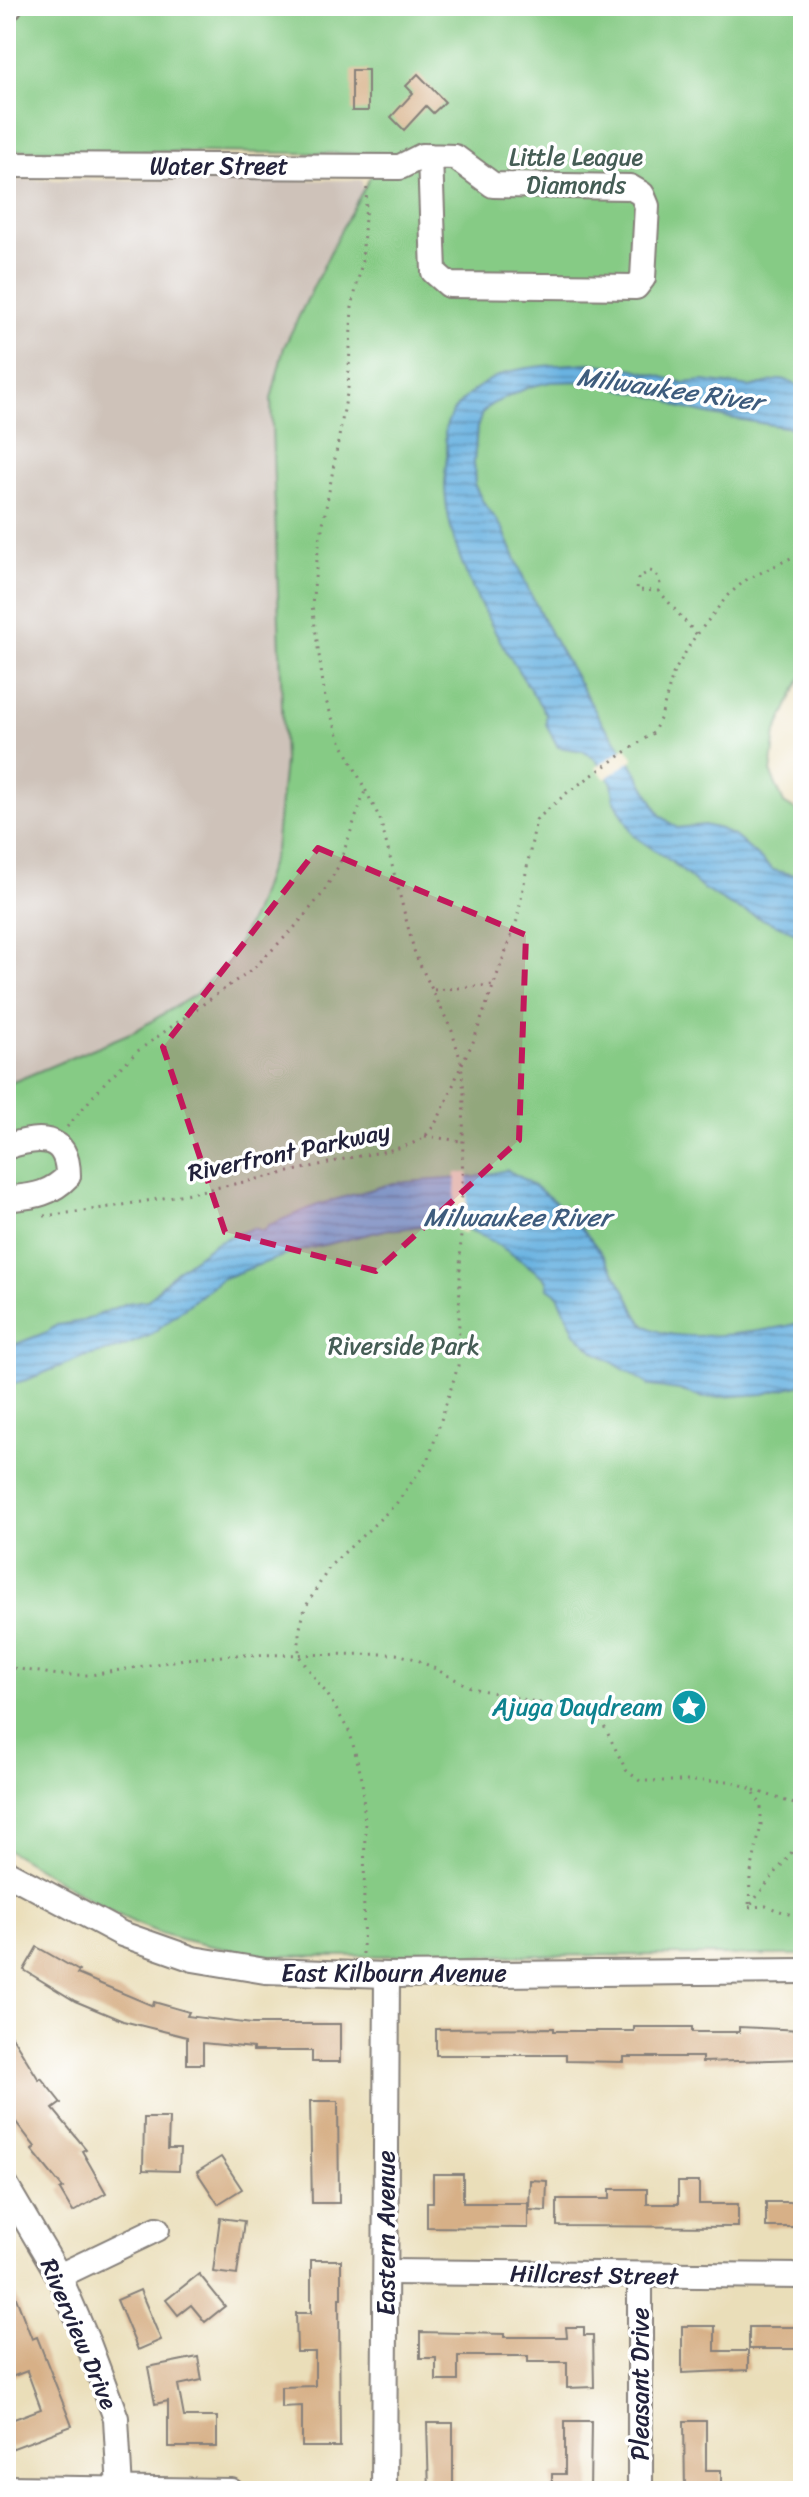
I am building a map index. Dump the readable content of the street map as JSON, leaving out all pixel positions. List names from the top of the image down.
{
  "streets": {
    "street": [
      "Water Street",
      "East Kilbourn Avenue",
      "Eastern Avenue",
      "Hillcrest Street",
      "Riverview Drive",
      "Pleasant Drive"
    ],
    "path": ["Riverfront Parkway"]
  },
  "crossings": [
    ["East Kilbourn Avenue", "Eastern Avenue"],
    ["Eastern Avenue", "Hillcrest Street"],
    ["Hillcrest Street", "Pleasant Drive"]
  ],
  "water": ["Milwaukee River"],
  "parks": ["Little League Diamonds", "Riverside Park"],
  "places": {
    "place": ["Ajuga Daydream"]
  }
}
